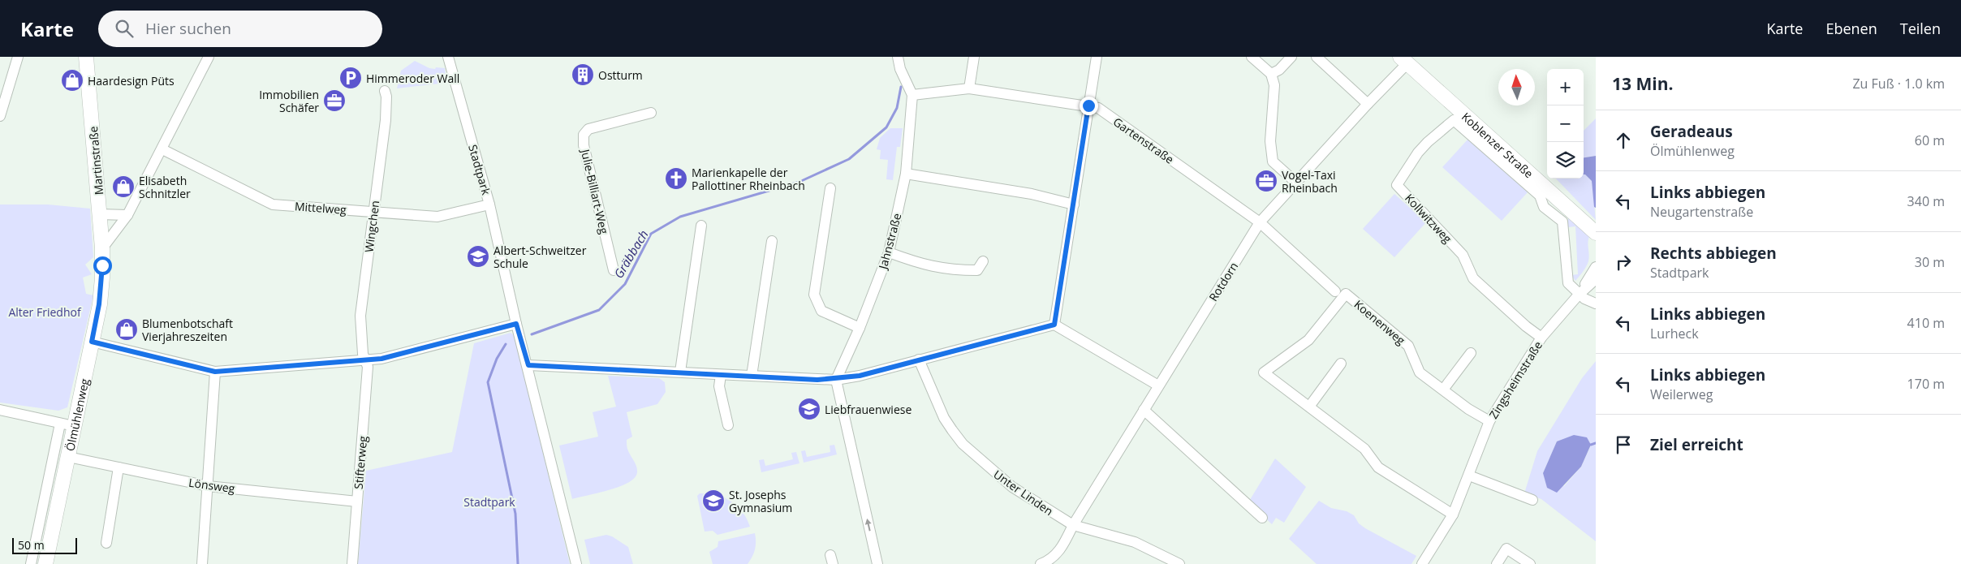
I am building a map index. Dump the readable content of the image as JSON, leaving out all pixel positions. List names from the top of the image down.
{
  "streets": {
    "main road": ["Koblenzer Straße", "Martinstraße", "Ölmühlenweg"],
    "street": [
      "Gartenstraße",
      "Stadtpark",
      "Julie-Billiart-Weg",
      "Mittelweg",
      "Kollwitzweg",
      "Wingchen",
      "Jahnstraße",
      "Rotdorn",
      "Koenenweg",
      "Zingsheimstraße",
      "Stifterweg",
      "Lönsweg",
      "Unter Linden"
    ]
  },
  "crossings": [
    ["Gartenstraße", "Jahnstraße"],
    ["Gartenstraße", "Rotdorn"],
    ["Koblenzer Straße", "Rotdorn"],
    ["Martinstraße", "Ölmühlenweg"],
    ["Stadtpark", "Mittelweg"],
    ["Mittelweg", "Wingchen"],
    ["Kollwitzweg", "Zingsheimstraße"],
    ["Wingchen", "Stifterweg"],
    ["Rotdorn", "Unter Linden"],
    ["Koenenweg", "Zingsheimstraße"],
    ["Ölmühlenweg", "Lönsweg"],
    ["Stifterweg", "Lönsweg"]
  ],
  "water": ["Gräbbach"],
  "parks": ["Alter Friedhof", "Stadtpark"],
  "places": {
    "building": ["Ostturm"],
    "parking": ["Himmeroder Wall"],
    "shop": ["Haardesign Püts", "Elisabeth Schnitzler", "Blumenbotschaft Vierjahreszeiten"],
    "office": ["Immobilien Schäfer", "Vogel-Taxi Rheinbach"],
    "church": ["Marienkapelle der Pallottiner Rheinbach"],
    "school or university": ["Albert-Schweitzer Schule", "Liebfrauenwiese", "St. Josephs Gymnasium"]
  },
  "scale_bar": "50 m",
  "north": "top",
  "page": {
    "header": "Karte",
    "search": "Hier suchen",
    "nav": ["Karte", "Ebenen", "Teilen"],
    "heading": ["13 Min.", "Zu Fuß · 1.0 km"],
    "map_buttons": ["+", "−"],
    "list": [
      ["Geradeaus", "Ölmühlenweg", "60 m"],
      ["Links abbiegen", "Neugartenstraße", "340 m"],
      ["Rechts abbiegen", "Stadtpark", "30 m"],
      ["Links abbiegen", "Lurheck", "410 m"],
      ["Links abbiegen", "Weilerweg", "170 m"],
      "Ziel erreicht"
    ],
    "scale": "50 m"
  }
}
